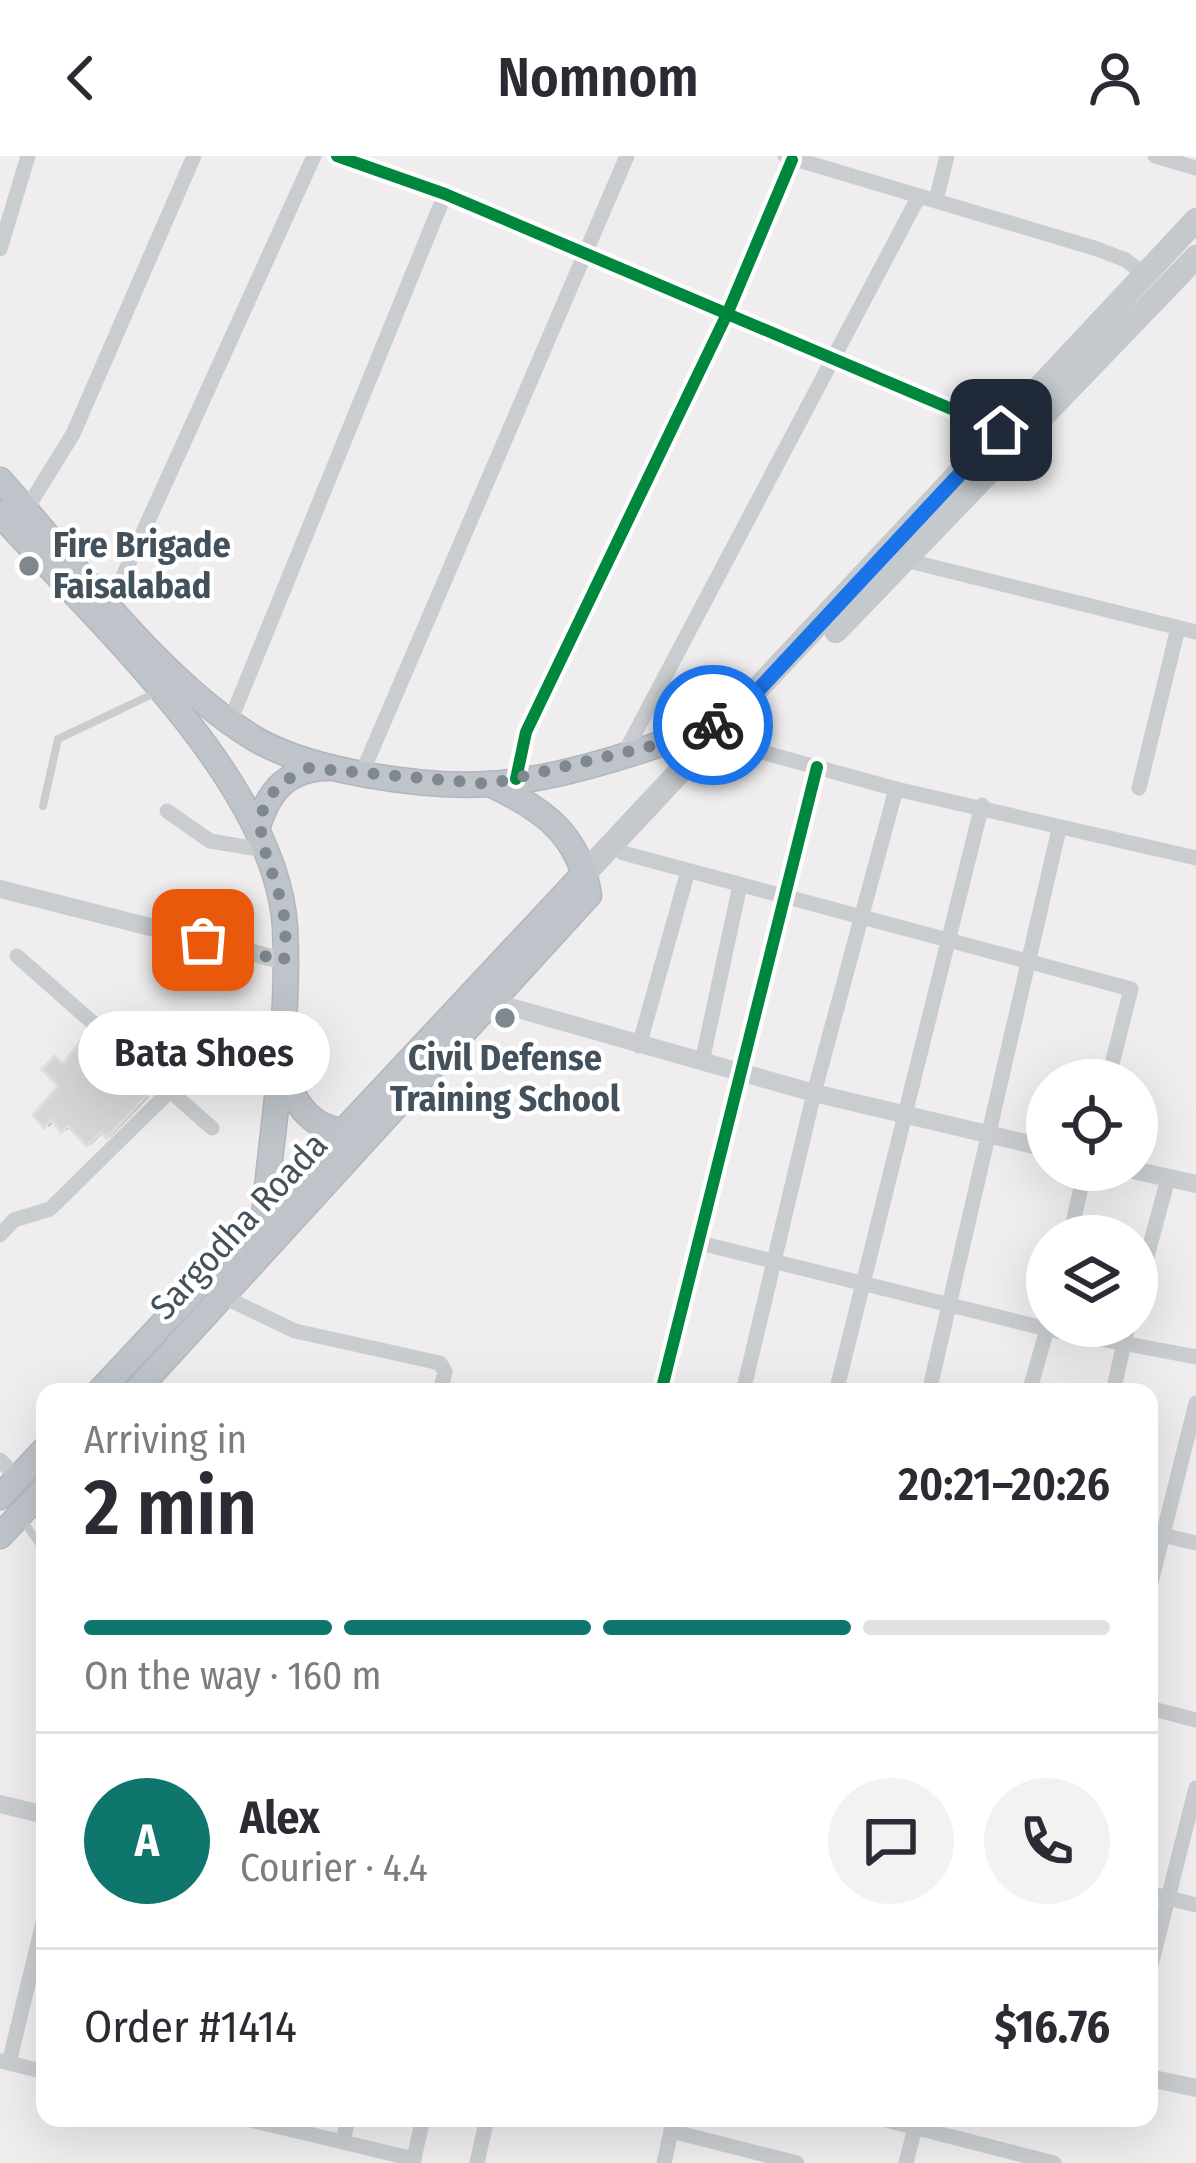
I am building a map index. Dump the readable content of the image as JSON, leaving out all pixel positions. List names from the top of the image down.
{
  "streets": {
    "highway": ["Sargodha Roada"]
  },
  "places": ["Fire Brigade Faisalabad", "Bata Shoes", "Civil Defense Training School"],
  "page": {
    "header": "Nomnom",
    "bubble": "Bata Shoes",
    "heading": ["2 min", "Arriving in", "20:21–20:26"],
    "panel": [
      "Alex",
      "Courier · 4.4",
      "Order #1414",
      "$16.76"
    ],
    "bar": "On the way · 160 m",
    "round": "A"
  }
}
